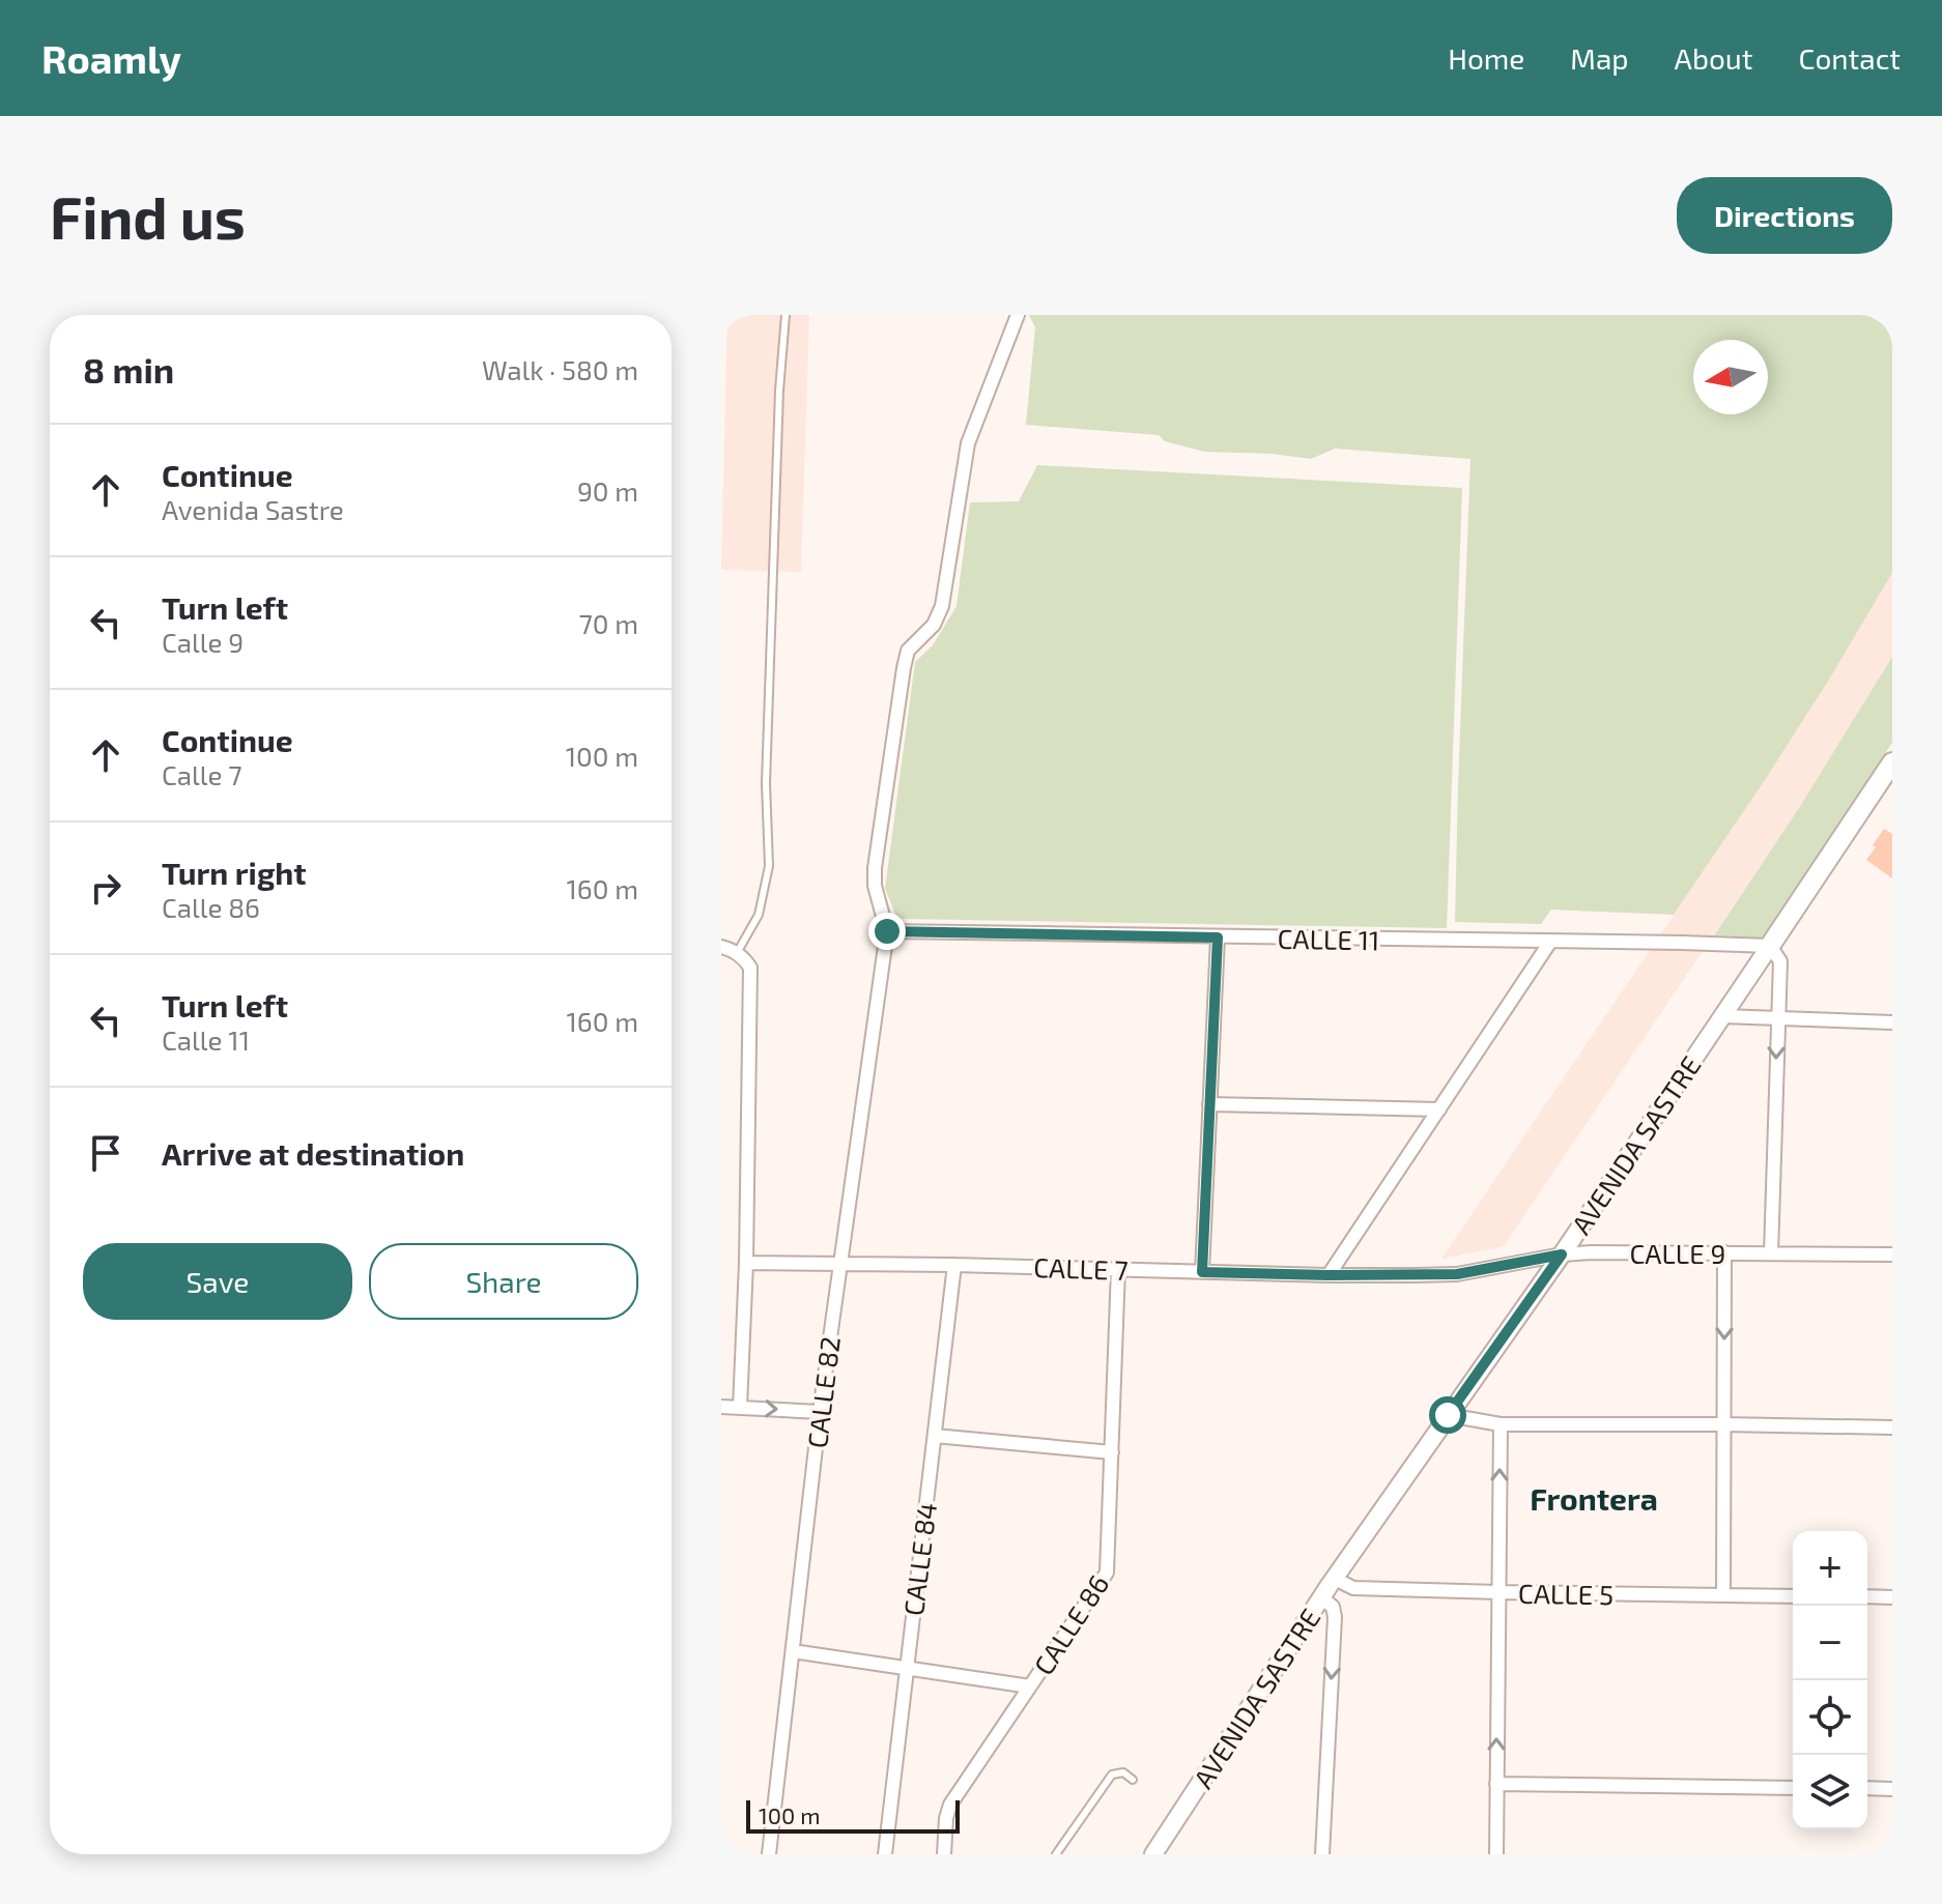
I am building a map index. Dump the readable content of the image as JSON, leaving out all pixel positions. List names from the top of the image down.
{
  "streets": {
    "main road": ["AVENIDA SASTRE"],
    "street": [
      "CALLE 11",
      "CALLE 9",
      "CALLE 7",
      "CALLE 82",
      "CALLE 84",
      "CALLE 5",
      "CALLE 86"
    ]
  },
  "crossings": [
    ["CALLE 11", "AVENIDA SASTRE"],
    ["CALLE 11", "CALLE 82"],
    ["AVENIDA SASTRE", "CALLE 9"],
    ["AVENIDA SASTRE", "CALLE 5"],
    ["CALLE 9", "CALLE 7"],
    ["CALLE 7", "CALLE 82"],
    ["CALLE 7", "CALLE 84"],
    ["CALLE 7", "CALLE 86"]
  ],
  "districts": ["Frontera"],
  "scale_bar": "100 m",
  "north": "left",
  "page": {
    "header": "Roamly",
    "nav": [
      "Home",
      "Map",
      "About",
      "Contact"
    ],
    "buttons": [
      "Directions",
      ["Save", "Share"]
    ],
    "title": "Find us",
    "heading": ["8 min", "Walk · 580 m"],
    "list": [
      ["Continue", "Avenida Sastre", "90 m"],
      ["Turn left", "Calle 9", "70 m"],
      ["Continue", "Calle 7", "100 m"],
      ["Turn right", "Calle 86", "160 m"],
      ["Turn left", "Calle 11", "160 m"],
      "Arrive at destination"
    ],
    "map_buttons": ["+", "−"],
    "scale": "100 m"
  }
}
